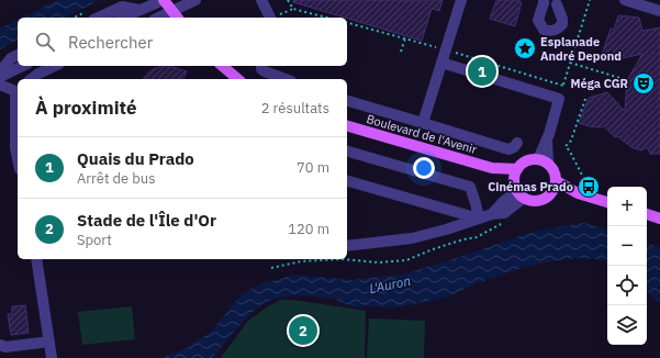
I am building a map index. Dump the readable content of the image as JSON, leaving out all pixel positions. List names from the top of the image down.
{
  "streets": {
    "main road": ["Boulevard de l'Avenir"]
  },
  "water": ["L'Auron"],
  "places": {
    "place": ["Esplanade André Depond"],
    "theatre": ["Méga CGR"],
    "bus stop": ["Cinémas Prado"]
  },
  "page": {
    "search": "Rechercher",
    "pins": ["1", "2"],
    "heading": ["À proximité", "2 résultats"],
    "list": [
      {
        "mark": "1",
        "name": "Quais du Prado",
        "note": "Arrêt de bus",
        "value": "70 m"
      },
      {
        "mark": "2",
        "name": "Stade de l'Île d'Or",
        "note": "Sport",
        "value": "120 m"
      }
    ],
    "map_buttons": ["+", "−"]
  }
}
